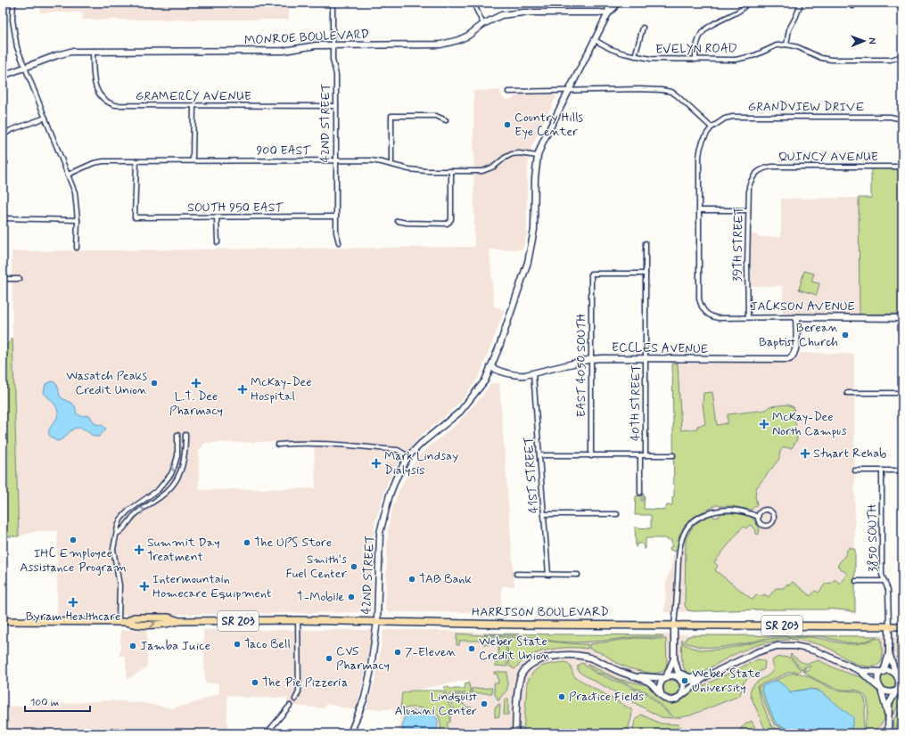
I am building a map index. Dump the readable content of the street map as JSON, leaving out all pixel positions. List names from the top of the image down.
{
  "streets": {
    "main road": ["HARRISON BOULEVARD", "SR 203"],
    "street": [
      "MONROE BOULEVARD",
      "EVELYN ROAD",
      "GRAMERCY AVENUE",
      "GRANDVIEW DRIVE",
      "42ND STREET",
      "900 EAST",
      "QUINCY AVENUE",
      "SOUTH 950 EAST",
      "39TH STREET",
      "JACKSON AVENUE",
      "ECCLES AVENUE",
      "EAST 4050 SOUTH",
      "40TH STREET",
      "41ST STREET",
      "3850 SOUTH"
    ]
  },
  "crossings": [
    ["MONROE BOULEVARD", "GRAMERCY AVENUE"],
    ["MONROE BOULEVARD", "42ND STREET"],
    ["EVELYN ROAD", "42ND STREET"],
    ["GRAMERCY AVENUE", "42ND STREET"],
    ["GRANDVIEW DRIVE", "JACKSON AVENUE"],
    ["42ND STREET", "900 EAST"],
    ["42ND STREET", "SOUTH 950 EAST"],
    ["42ND STREET", "ECCLES AVENUE"],
    ["42ND STREET", "HARRISON BOULEVARD"],
    ["900 EAST", "SOUTH 950 EAST"],
    ["QUINCY AVENUE", "39TH STREET"],
    ["39TH STREET", "JACKSON AVENUE"],
    ["JACKSON AVENUE", "ECCLES AVENUE"],
    ["ECCLES AVENUE", "EAST 4050 SOUTH"],
    ["ECCLES AVENUE", "40TH STREET"],
    ["ECCLES AVENUE", "41ST STREET"],
    ["EAST 4050 SOUTH", "40TH STREET"],
    ["3850 SOUTH", "HARRISON BOULEVARD"]
  ],
  "places": {
    "other": [
      "Country Hills Eye Center",
      "Berean Baptist Church",
      "Wasatch Peaks Credit Union",
      "IHC Employee Assistance Program",
      "The UPS Store",
      "Smith's Fuel Center",
      "TAB Bank",
      "T-Mobile",
      "Taco Bell",
      "Jamba Juice",
      "Weber State Credit Union",
      "7-Eleven",
      "CVS Pharmacy",
      "Weber State University",
      "The Pie Pizzeria",
      "Practice Fields",
      "Lindquist Alumni Center"
    ],
    "health": [
      "L.T. Dee Pharmacy",
      "McKay-Dee Hospital",
      "McKay-Dee North Campus",
      "Stuart Rehab",
      "Mark Lindsay Dialysis",
      "Summit Day Treatment",
      "Intermountain Homecare Equipment",
      "Byram Healthcare"
    ]
  },
  "scale_bar": "100 m",
  "north": "right"
}
